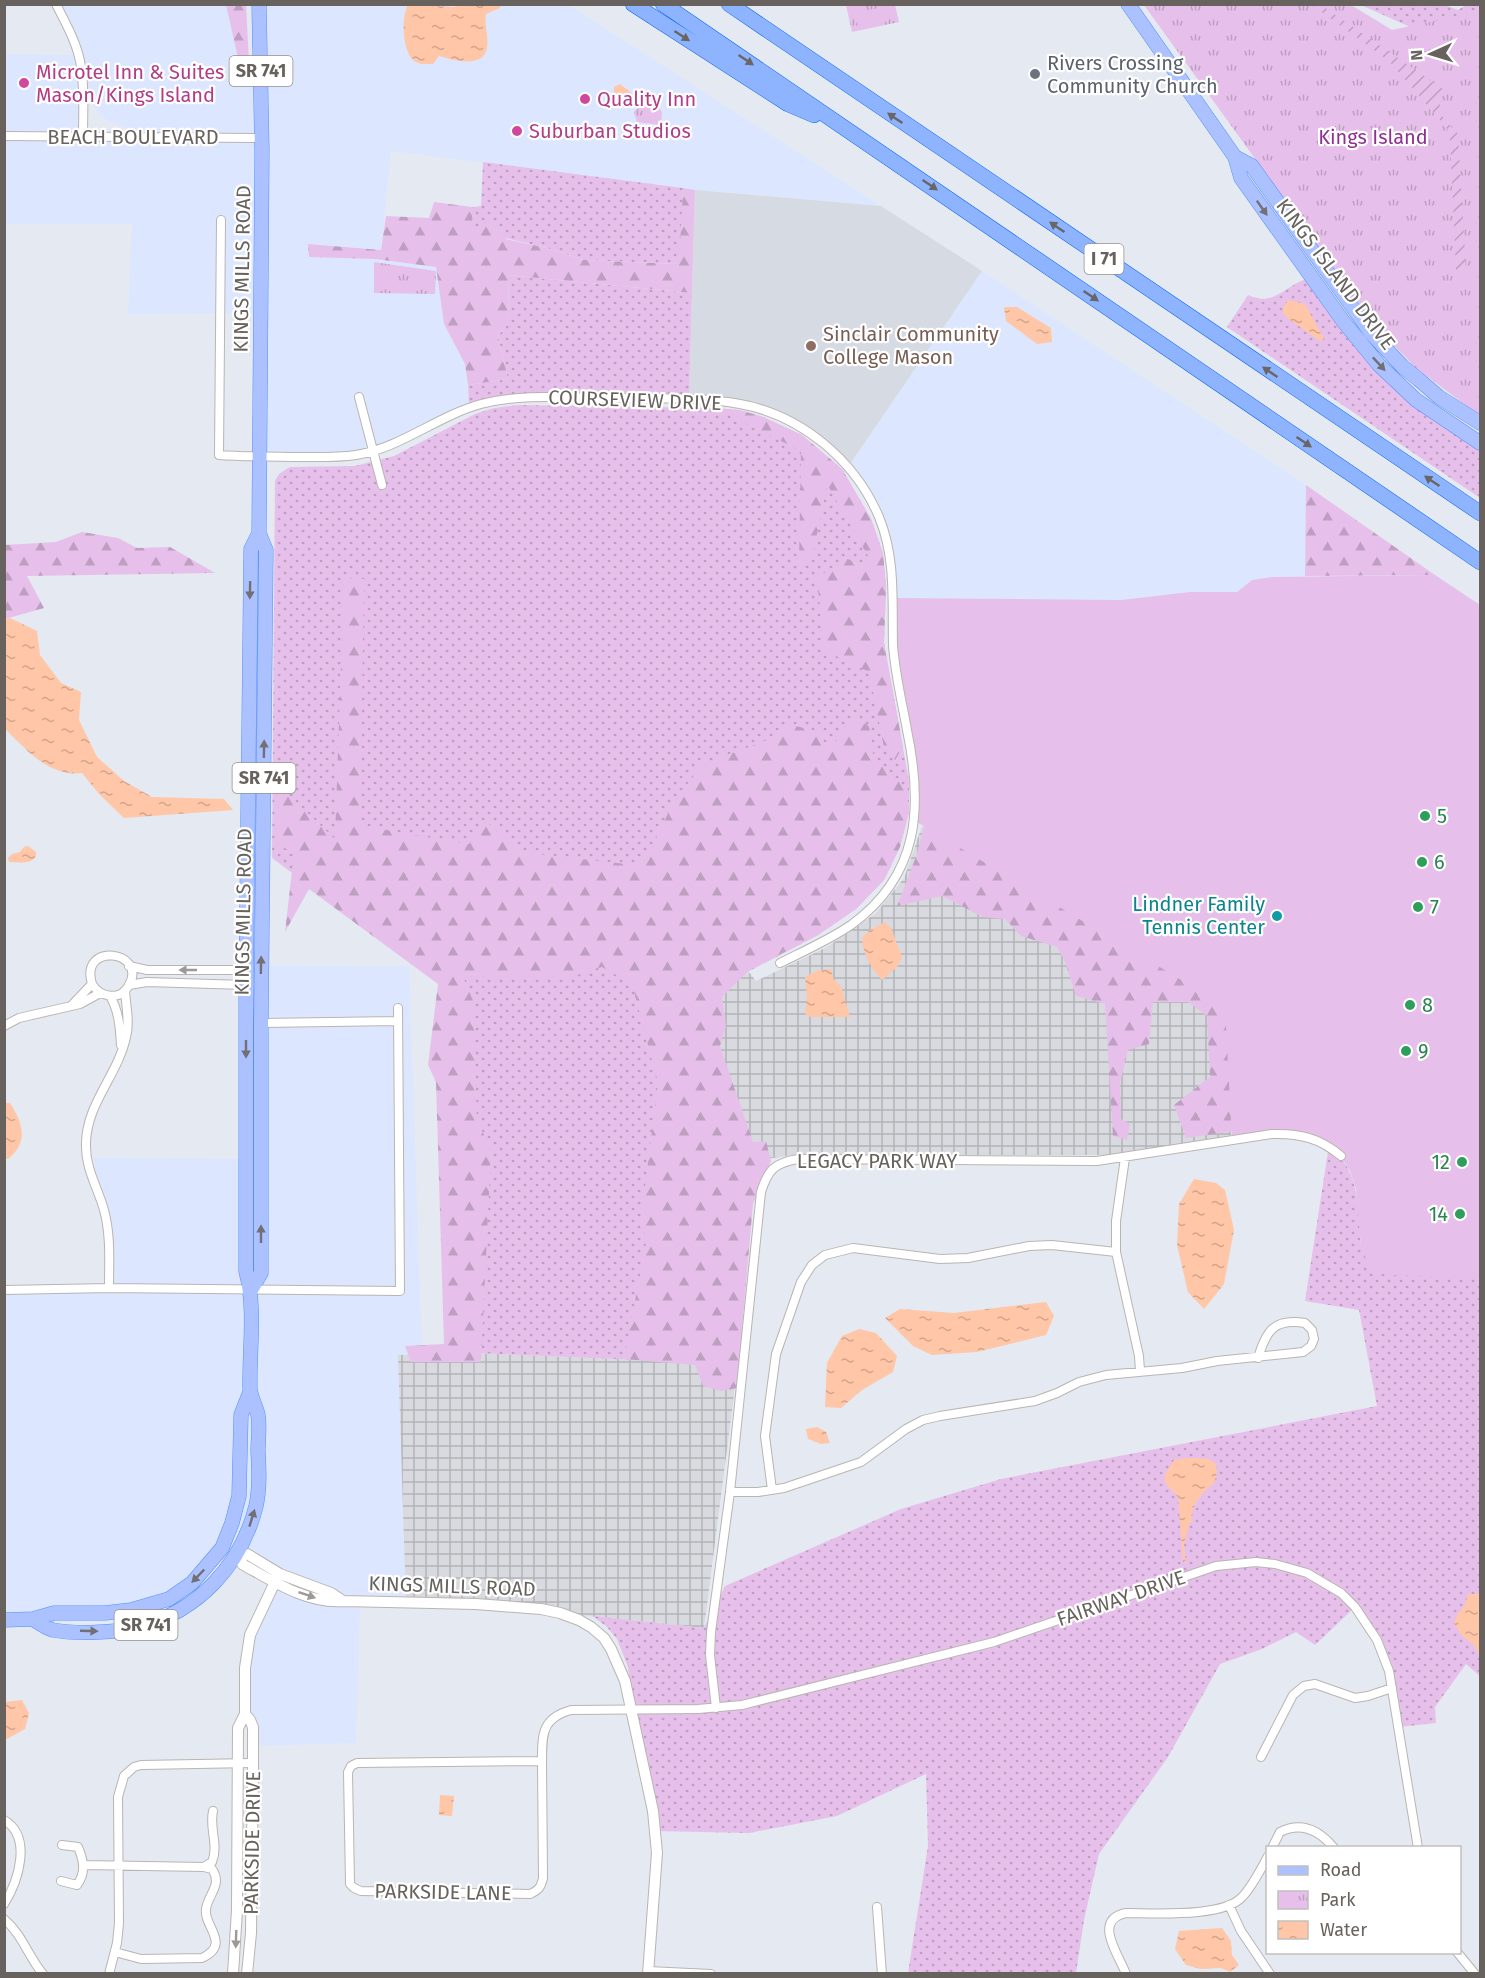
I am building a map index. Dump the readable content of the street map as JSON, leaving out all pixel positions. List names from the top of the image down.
{
  "streets": {
    "highway": ["I 71"],
    "main road": ["SR 741", "KINGS MILLS ROAD", "KINGS ISLAND DRIVE"],
    "street": [
      "BEACH BOULEVARD",
      "COURSEVIEW DRIVE",
      "LEGACY PARK WAY",
      "FAIRWAY DRIVE",
      "PARKSIDE DRIVE",
      "PARKSIDE LANE"
    ]
  },
  "crossings": [
    ["SR 741", "KINGS MILLS ROAD"],
    ["BEACH BOULEVARD", "KINGS MILLS ROAD"],
    ["KINGS MILLS ROAD", "COURSEVIEW DRIVE"],
    ["KINGS MILLS ROAD", "FAIRWAY DRIVE"],
    ["KINGS MILLS ROAD", "PARKSIDE DRIVE"],
    ["KINGS MILLS ROAD", "PARKSIDE LANE"],
    ["LEGACY PARK WAY", "FAIRWAY DRIVE"],
    ["FAIRWAY DRIVE", "PARKSIDE LANE"]
  ],
  "parks": ["Kings Island"],
  "places": [
    "Rivers Crossing Community Church",
    "Microtel Inn & Suites Mason/Kings Island",
    "Quality Inn",
    "Suburban Studios",
    "Sinclair Community College Mason",
    "5",
    "6",
    "7",
    "Lindner Family Tennis Center",
    "8",
    "9",
    "12",
    "14"
  ],
  "legend": ["Road", "Park", "Water"],
  "north": "left"
}
